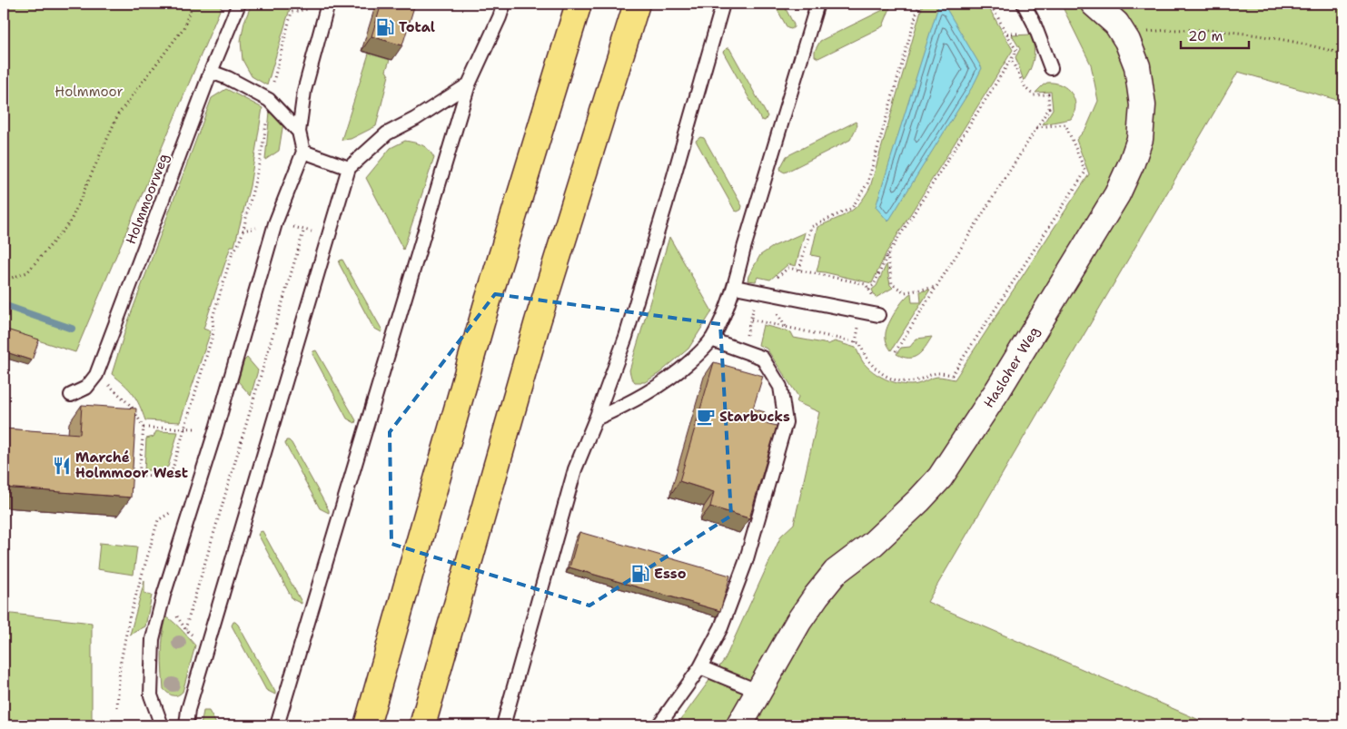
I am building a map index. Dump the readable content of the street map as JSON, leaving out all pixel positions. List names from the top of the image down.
{
  "streets": {
    "street": ["Hasloher Weg"],
    "lane": ["Holmmoorweg"]
  },
  "parks": ["Holmmoor"],
  "places": {
    "fuel station": ["Total", "Esso"],
    "cafe": ["Starbucks"],
    "restaurant": ["Marché Holmmoor West"]
  },
  "scale_bar": "20 m"
}
